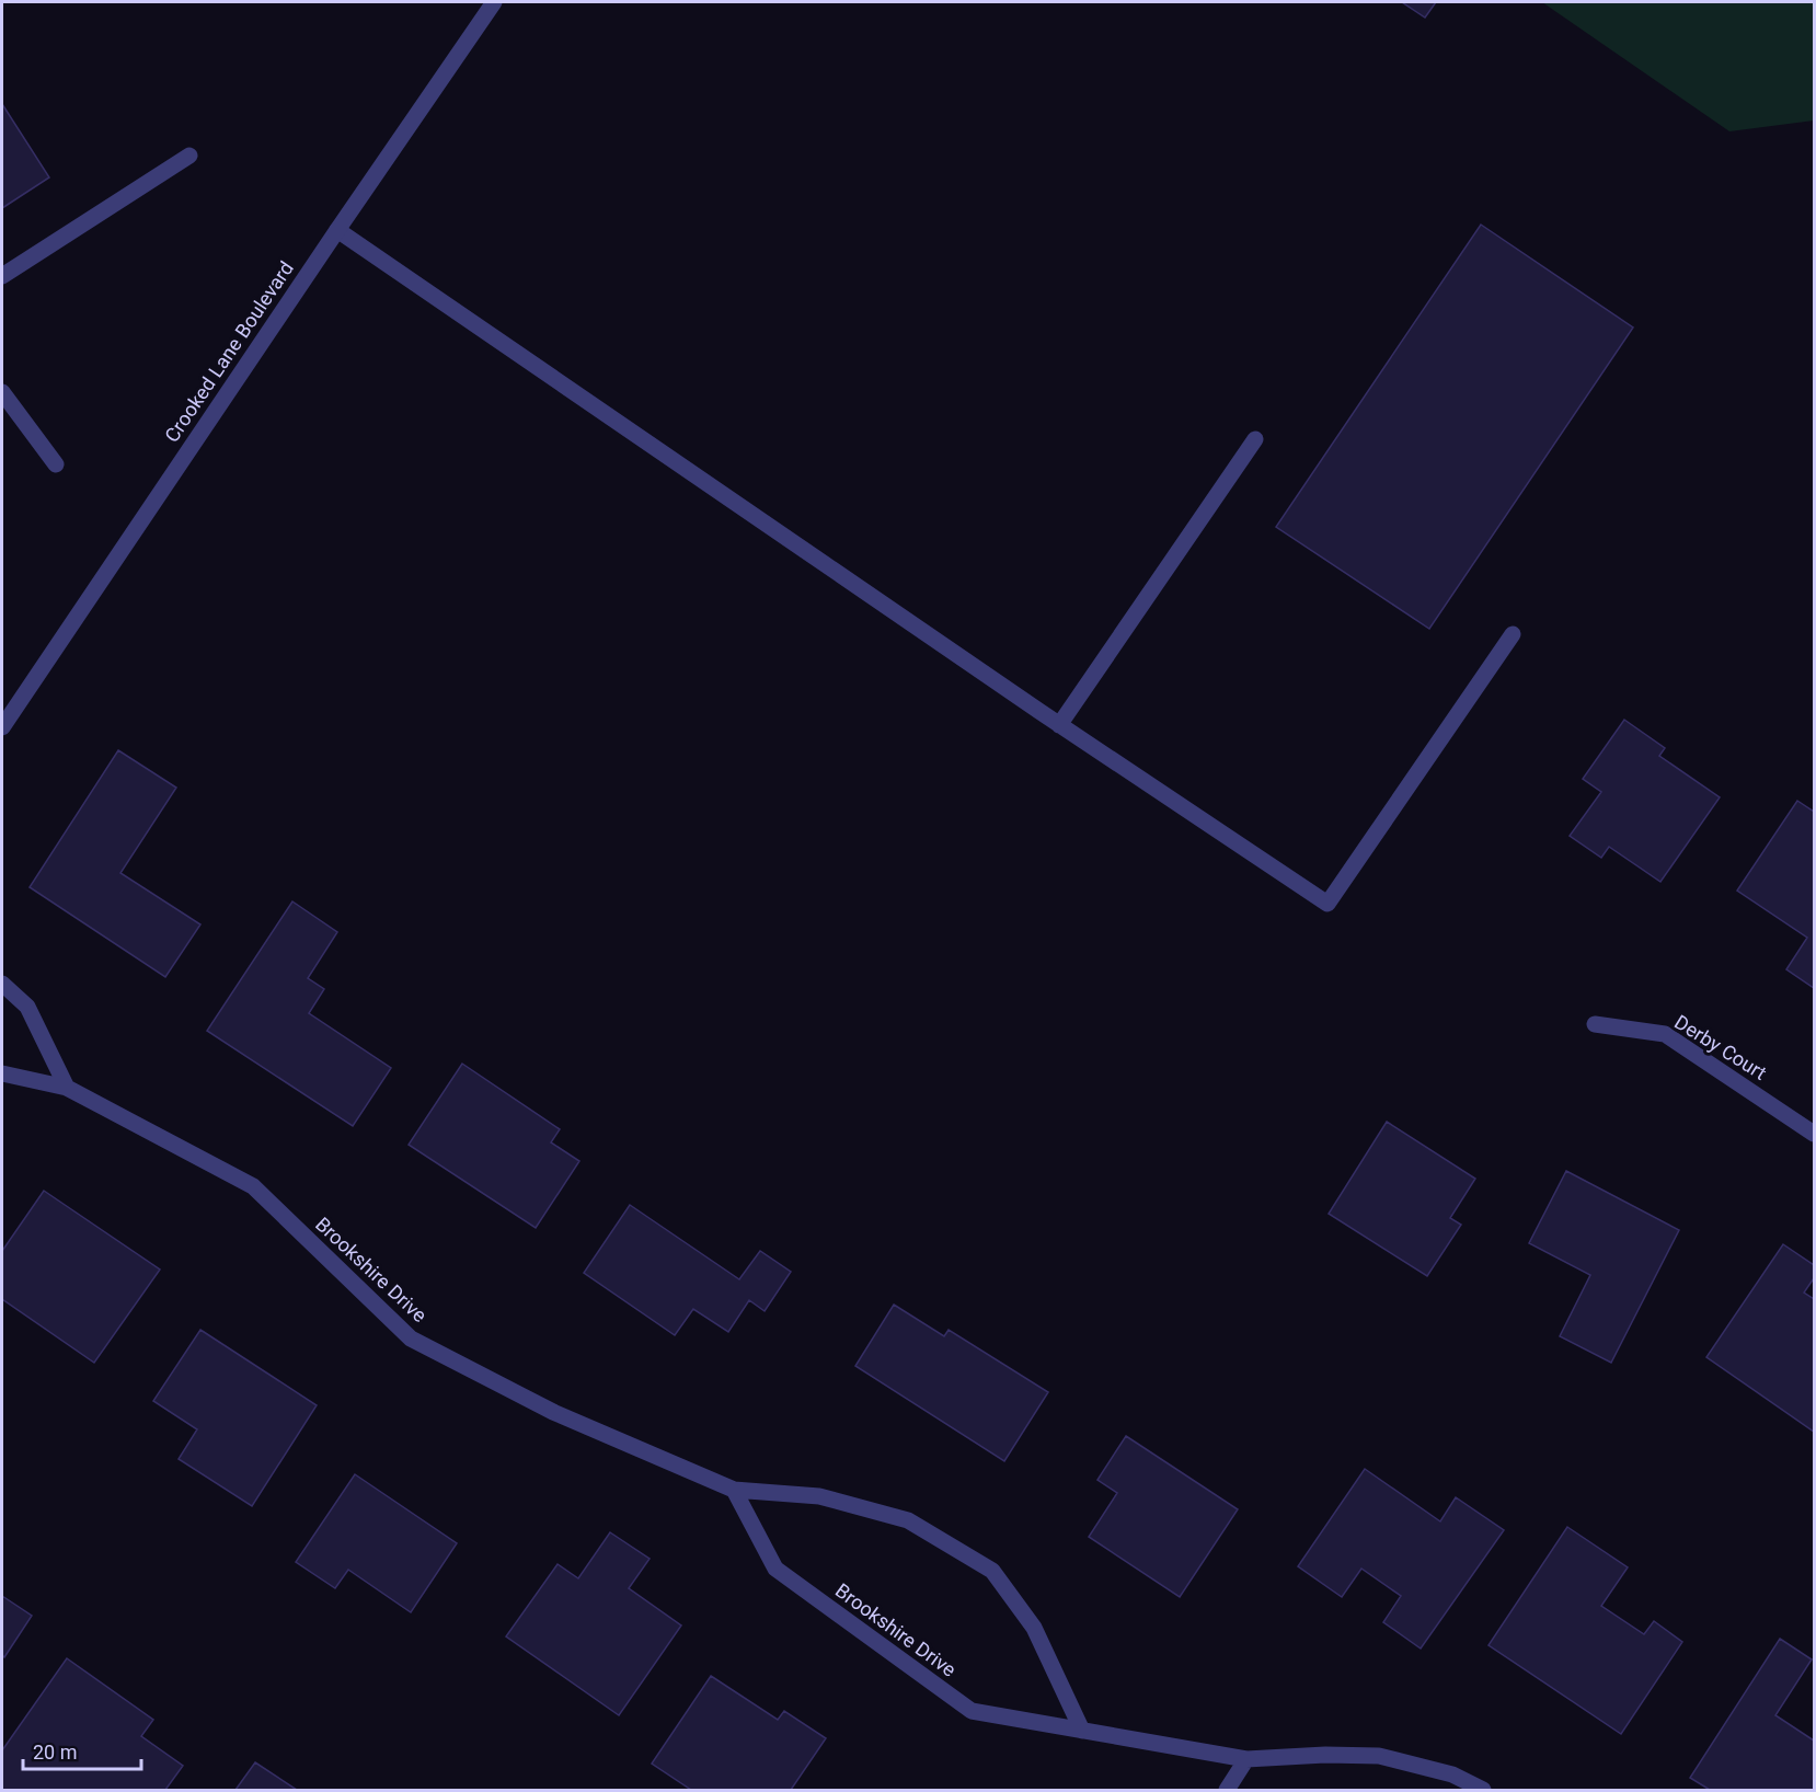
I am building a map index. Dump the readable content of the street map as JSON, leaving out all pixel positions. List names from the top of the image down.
{
  "streets": {
    "street": ["Crooked Lane Boulevard", "Derby Court", "Brookshire Drive"]
  },
  "scale_bar": "20 m"
}
